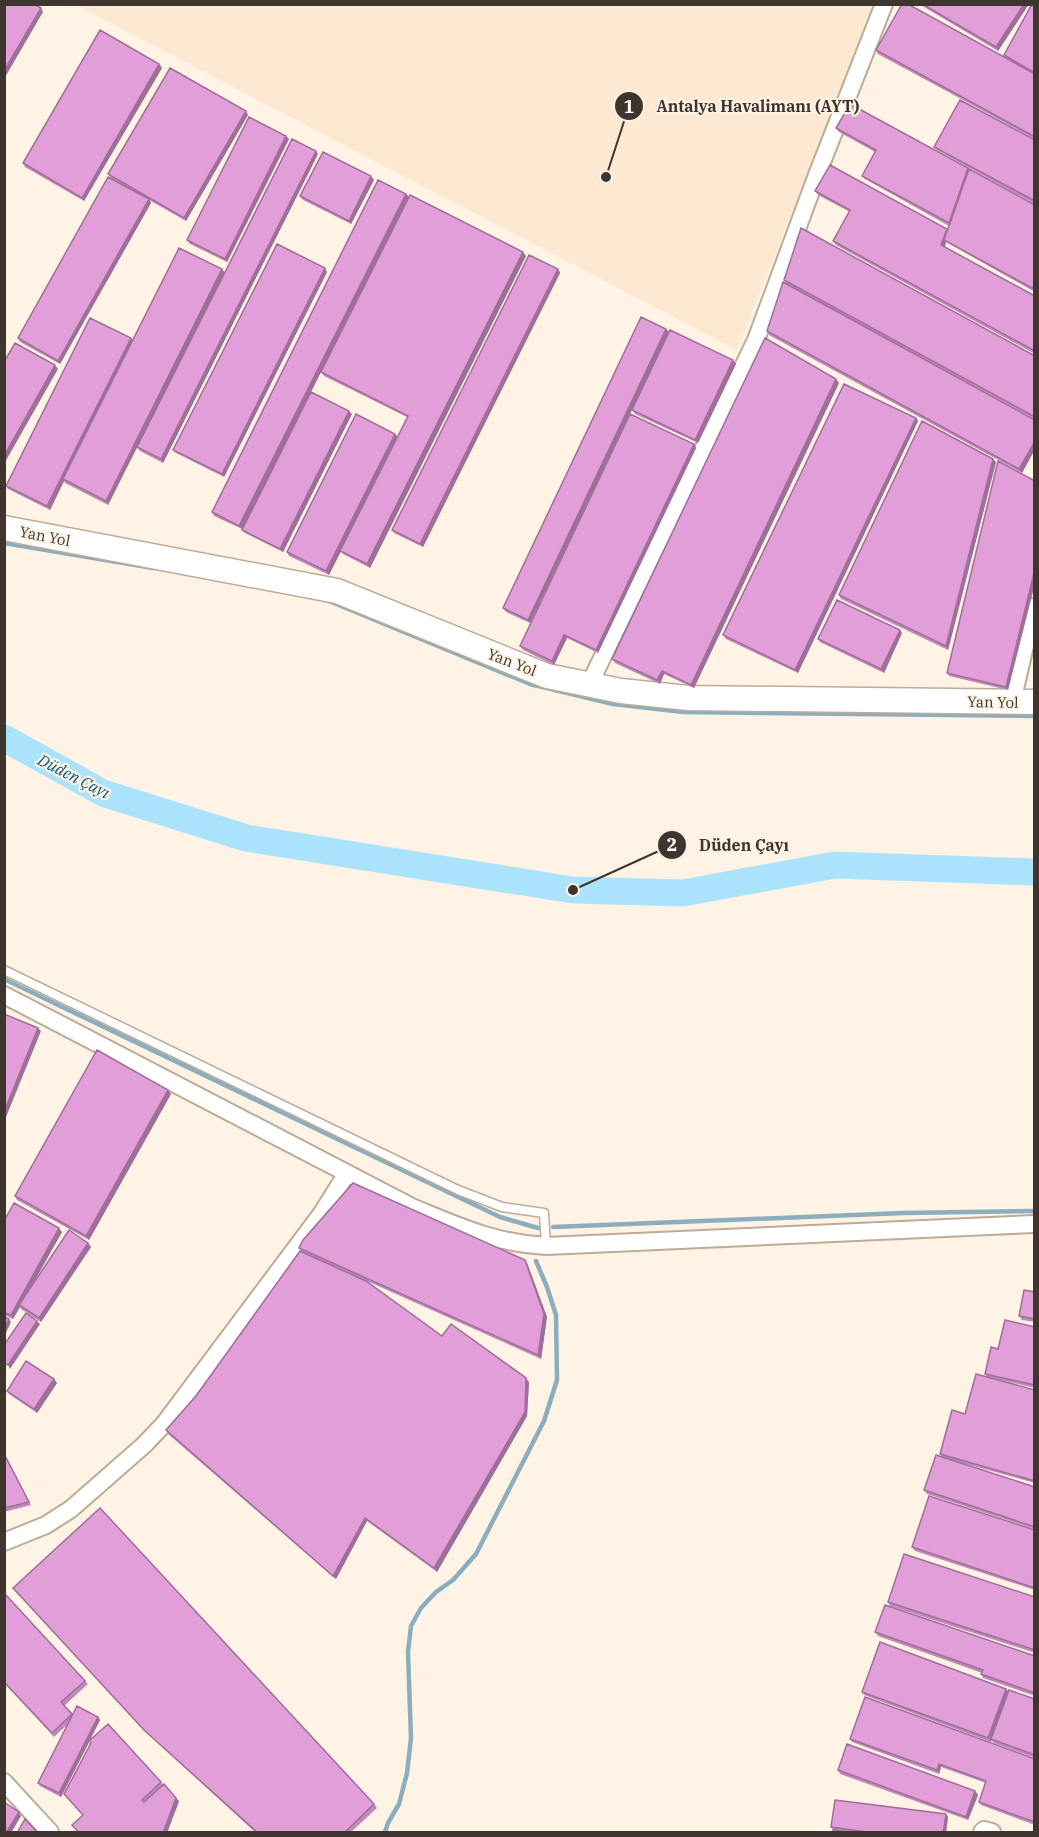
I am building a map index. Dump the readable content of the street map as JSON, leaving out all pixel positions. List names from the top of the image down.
{
  "streets": {
    "street": ["Yan Yol"]
  },
  "water": ["Düden Çayı"],
  "places": ["Antalya Havalimanı (AYT)", "Düden Çayı"]
}
